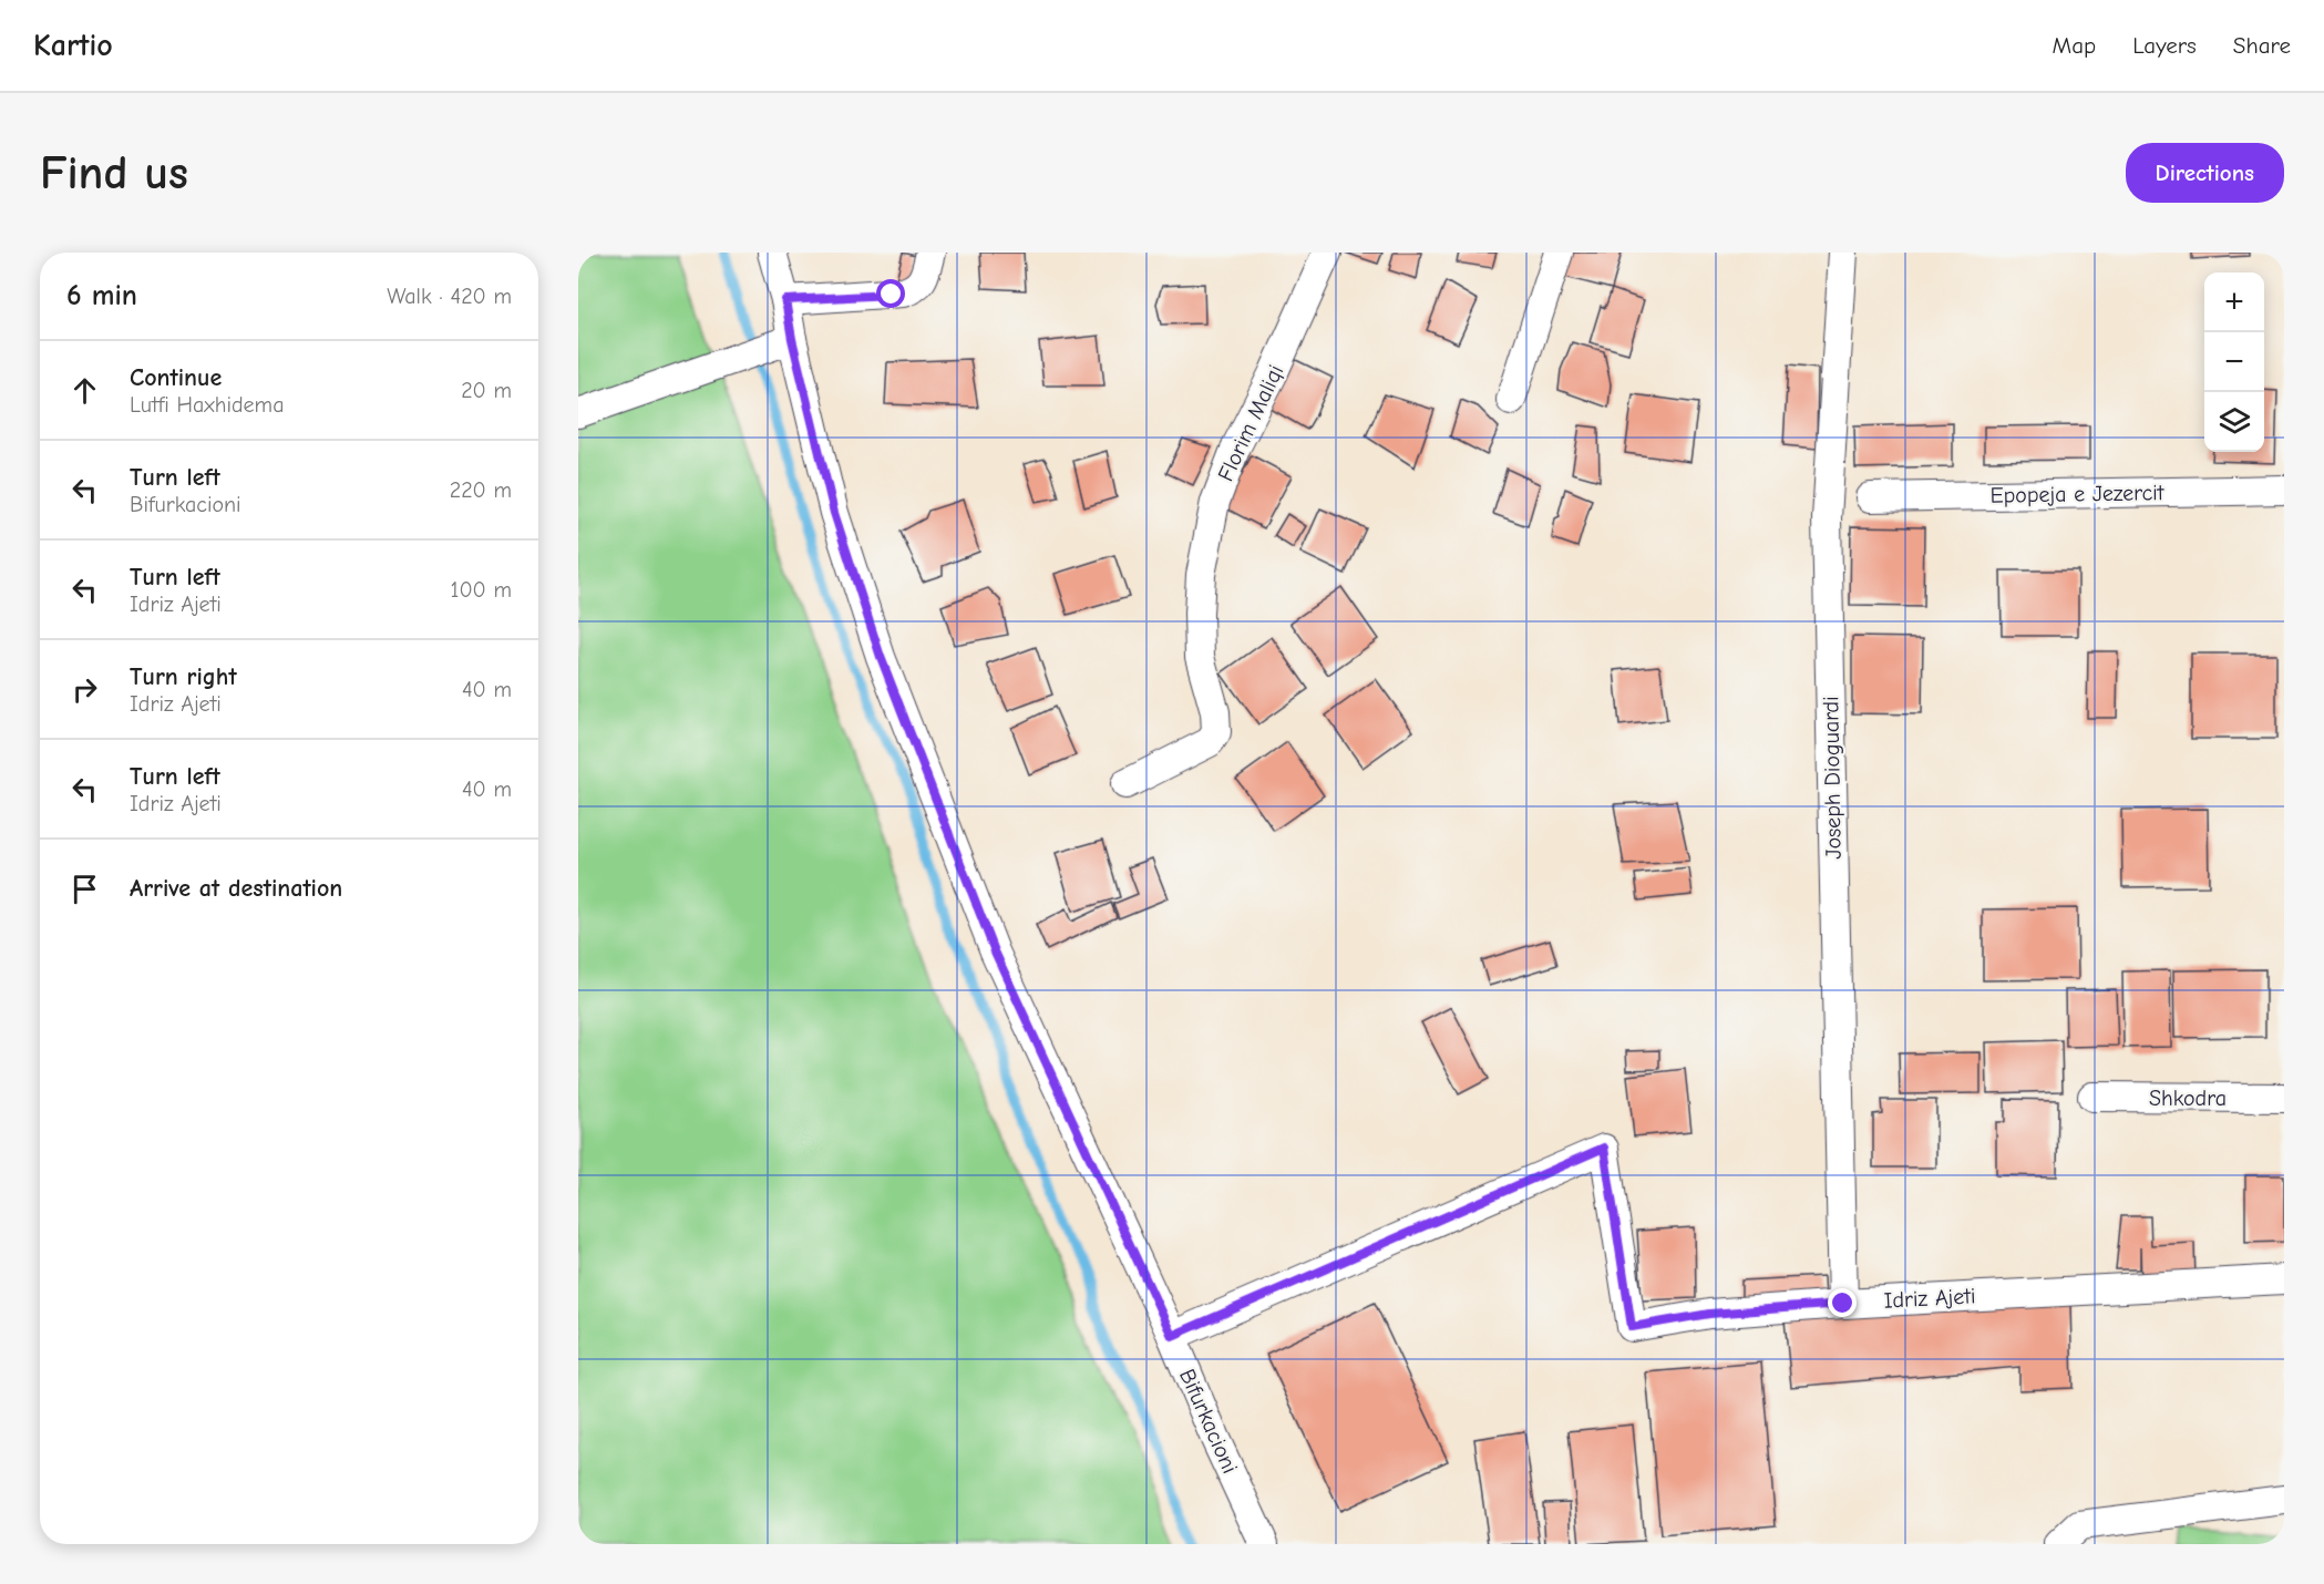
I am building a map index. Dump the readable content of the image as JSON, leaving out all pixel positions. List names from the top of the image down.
{
  "streets": {
    "street": [
      "Florim Maliqi",
      "Epopeja e Jezercit",
      "Joseph Dioguardi",
      "Shkodra",
      "Idriz Ajeti",
      "Bifurkacioni"
    ]
  },
  "crossings": [
    ["Joseph Dioguardi", "Idriz Ajeti"],
    ["Idriz Ajeti", "Bifurkacioni"]
  ],
  "page": {
    "header": "Kartio",
    "nav": ["Map", "Layers", "Share"],
    "buttons": "Directions",
    "title": "Find us",
    "heading": ["6 min", "Walk · 420 m"],
    "map_buttons": ["+", "−"],
    "list": [
      ["Continue", "Lutfi Haxhidema", "20 m"],
      ["Turn left", "Bifurkacioni", "220 m"],
      ["Turn left", "Idriz Ajeti", "100 m"],
      ["Turn right", "Idriz Ajeti", "40 m"],
      ["Turn left", "Idriz Ajeti", "40 m"],
      "Arrive at destination"
    ]
  }
}
